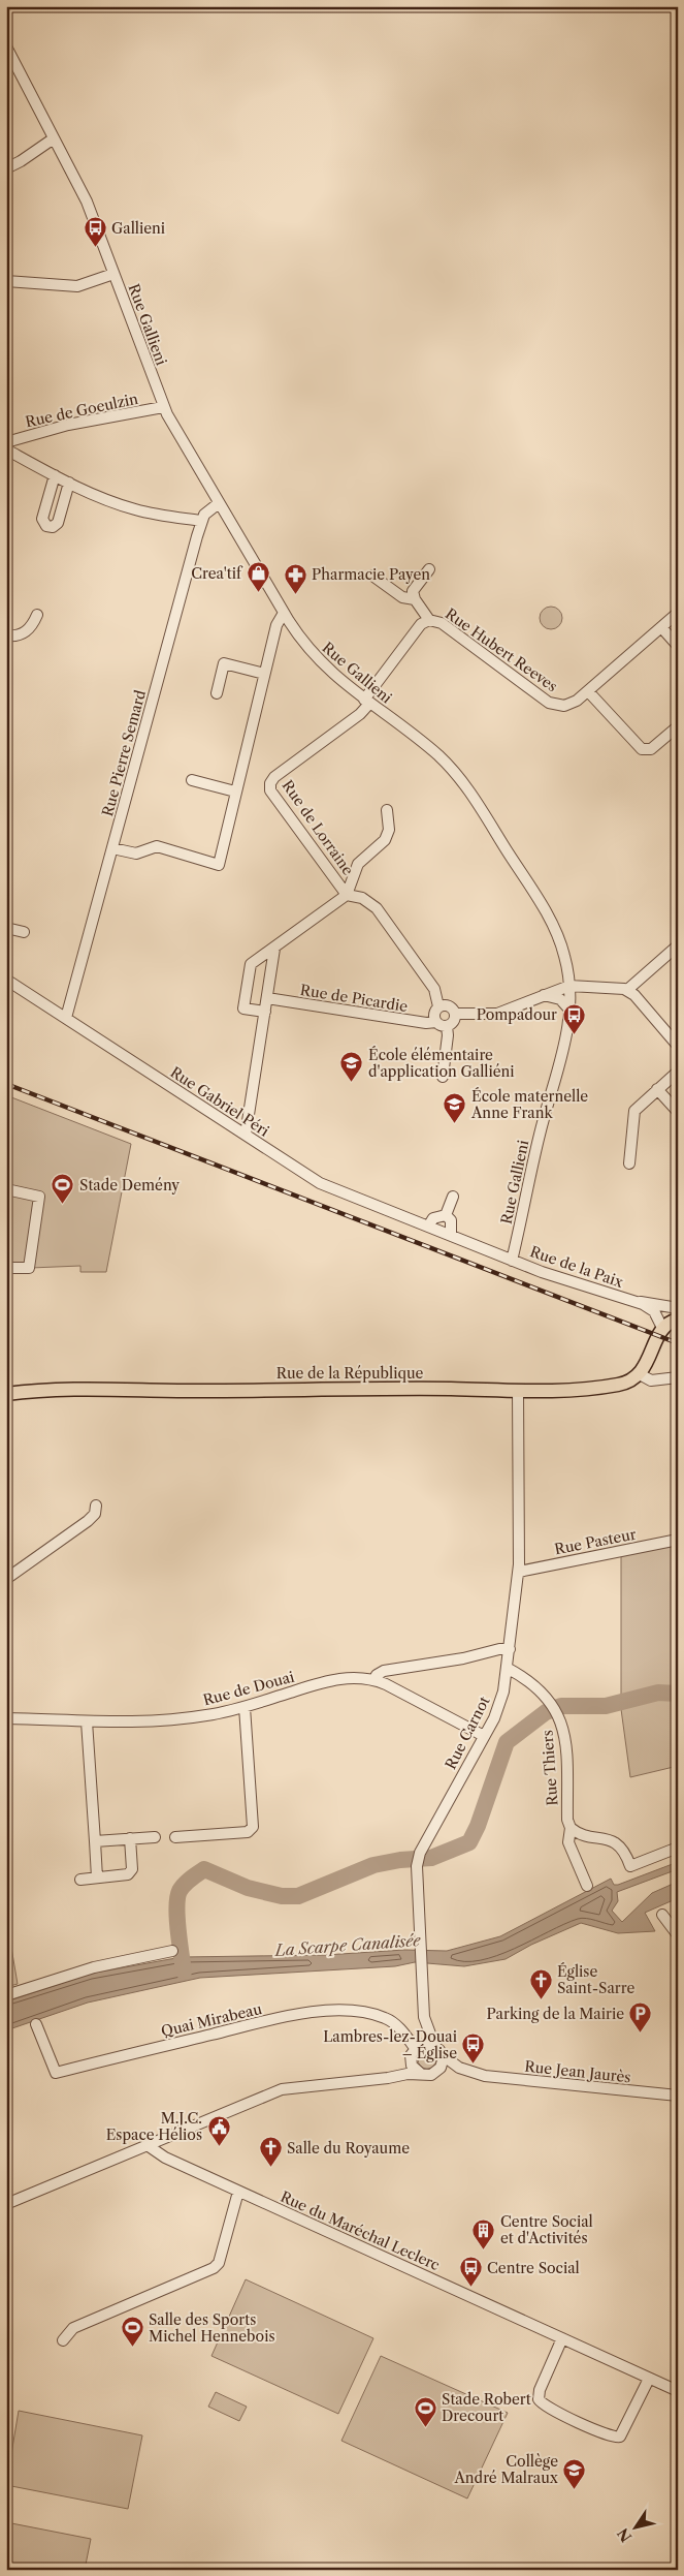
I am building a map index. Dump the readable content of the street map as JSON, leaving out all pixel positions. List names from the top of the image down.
{
  "streets": {
    "main road": ["Rue de la République"],
    "street": [
      "Rue Gallieni",
      "Rue de Goeulzin",
      "Rue Hubert Reeves",
      "Rue Pierre Semard",
      "Rue de Lorraine",
      "Rue de Picardie",
      "Rue Gabriel Péri",
      "Rue de la Paix",
      "Rue Pasteur",
      "Rue de Douai",
      "Rue Carnot",
      "Rue Thiers",
      "Quai Mirabeau",
      "Rue Jean Jaurès",
      "Rue du Maréchal Leclerc"
    ]
  },
  "crossings": [
    ["Rue Gallieni", "Rue de Goeulzin"],
    ["Rue Gallieni", "Rue Hubert Reeves"],
    ["Rue Gallieni", "Rue Pierre Semard"],
    ["Rue Gallieni", "Rue de Lorraine"],
    ["Rue Gallieni", "Rue Gabriel Péri"],
    ["Rue Gallieni", "Rue de la Paix"],
    ["Rue Hubert Reeves", "Rue de Lorraine"],
    ["Rue Pierre Semard", "Rue Gabriel Péri"],
    ["Rue de Lorraine", "Rue de Picardie"],
    ["Rue Gabriel Péri", "Rue de la Paix"],
    ["Rue de la République", "Rue Carnot"],
    ["Rue Pasteur", "Rue Carnot"],
    ["Rue de Douai", "Rue Carnot"],
    ["Rue Carnot", "Rue Thiers"],
    ["Rue Carnot", "Quai Mirabeau"],
    ["Rue Carnot", "Rue Jean Jaurès"],
    ["Quai Mirabeau", "Rue Jean Jaurès"]
  ],
  "water": ["La Scarpe Canalisée"],
  "places": {
    "bus stop": [
      "Gallieni",
      "Pompadour",
      "Lambres-lez-Douai – Église",
      "Centre Social"
    ],
    "shop": ["Crea'tif"],
    "pharmacy": ["Pharmacie Payen"],
    "school or university": ["École élémentaire d'application Galliéni", "École maternelle Anne Frank", "Collège André Malraux"],
    "sports": ["Stade Demény", "Salle des Sports Michel Hennebois", "Stade Robert Drecourt"],
    "church": ["Église Saint-Sarre", "Salle du Royaume"],
    "parking": ["Parking de la Mairie"],
    "public building": ["M.J.C. Espace Hélios"],
    "building": ["Centre Social et d'Activités"]
  },
  "north": "bottom left"
}
